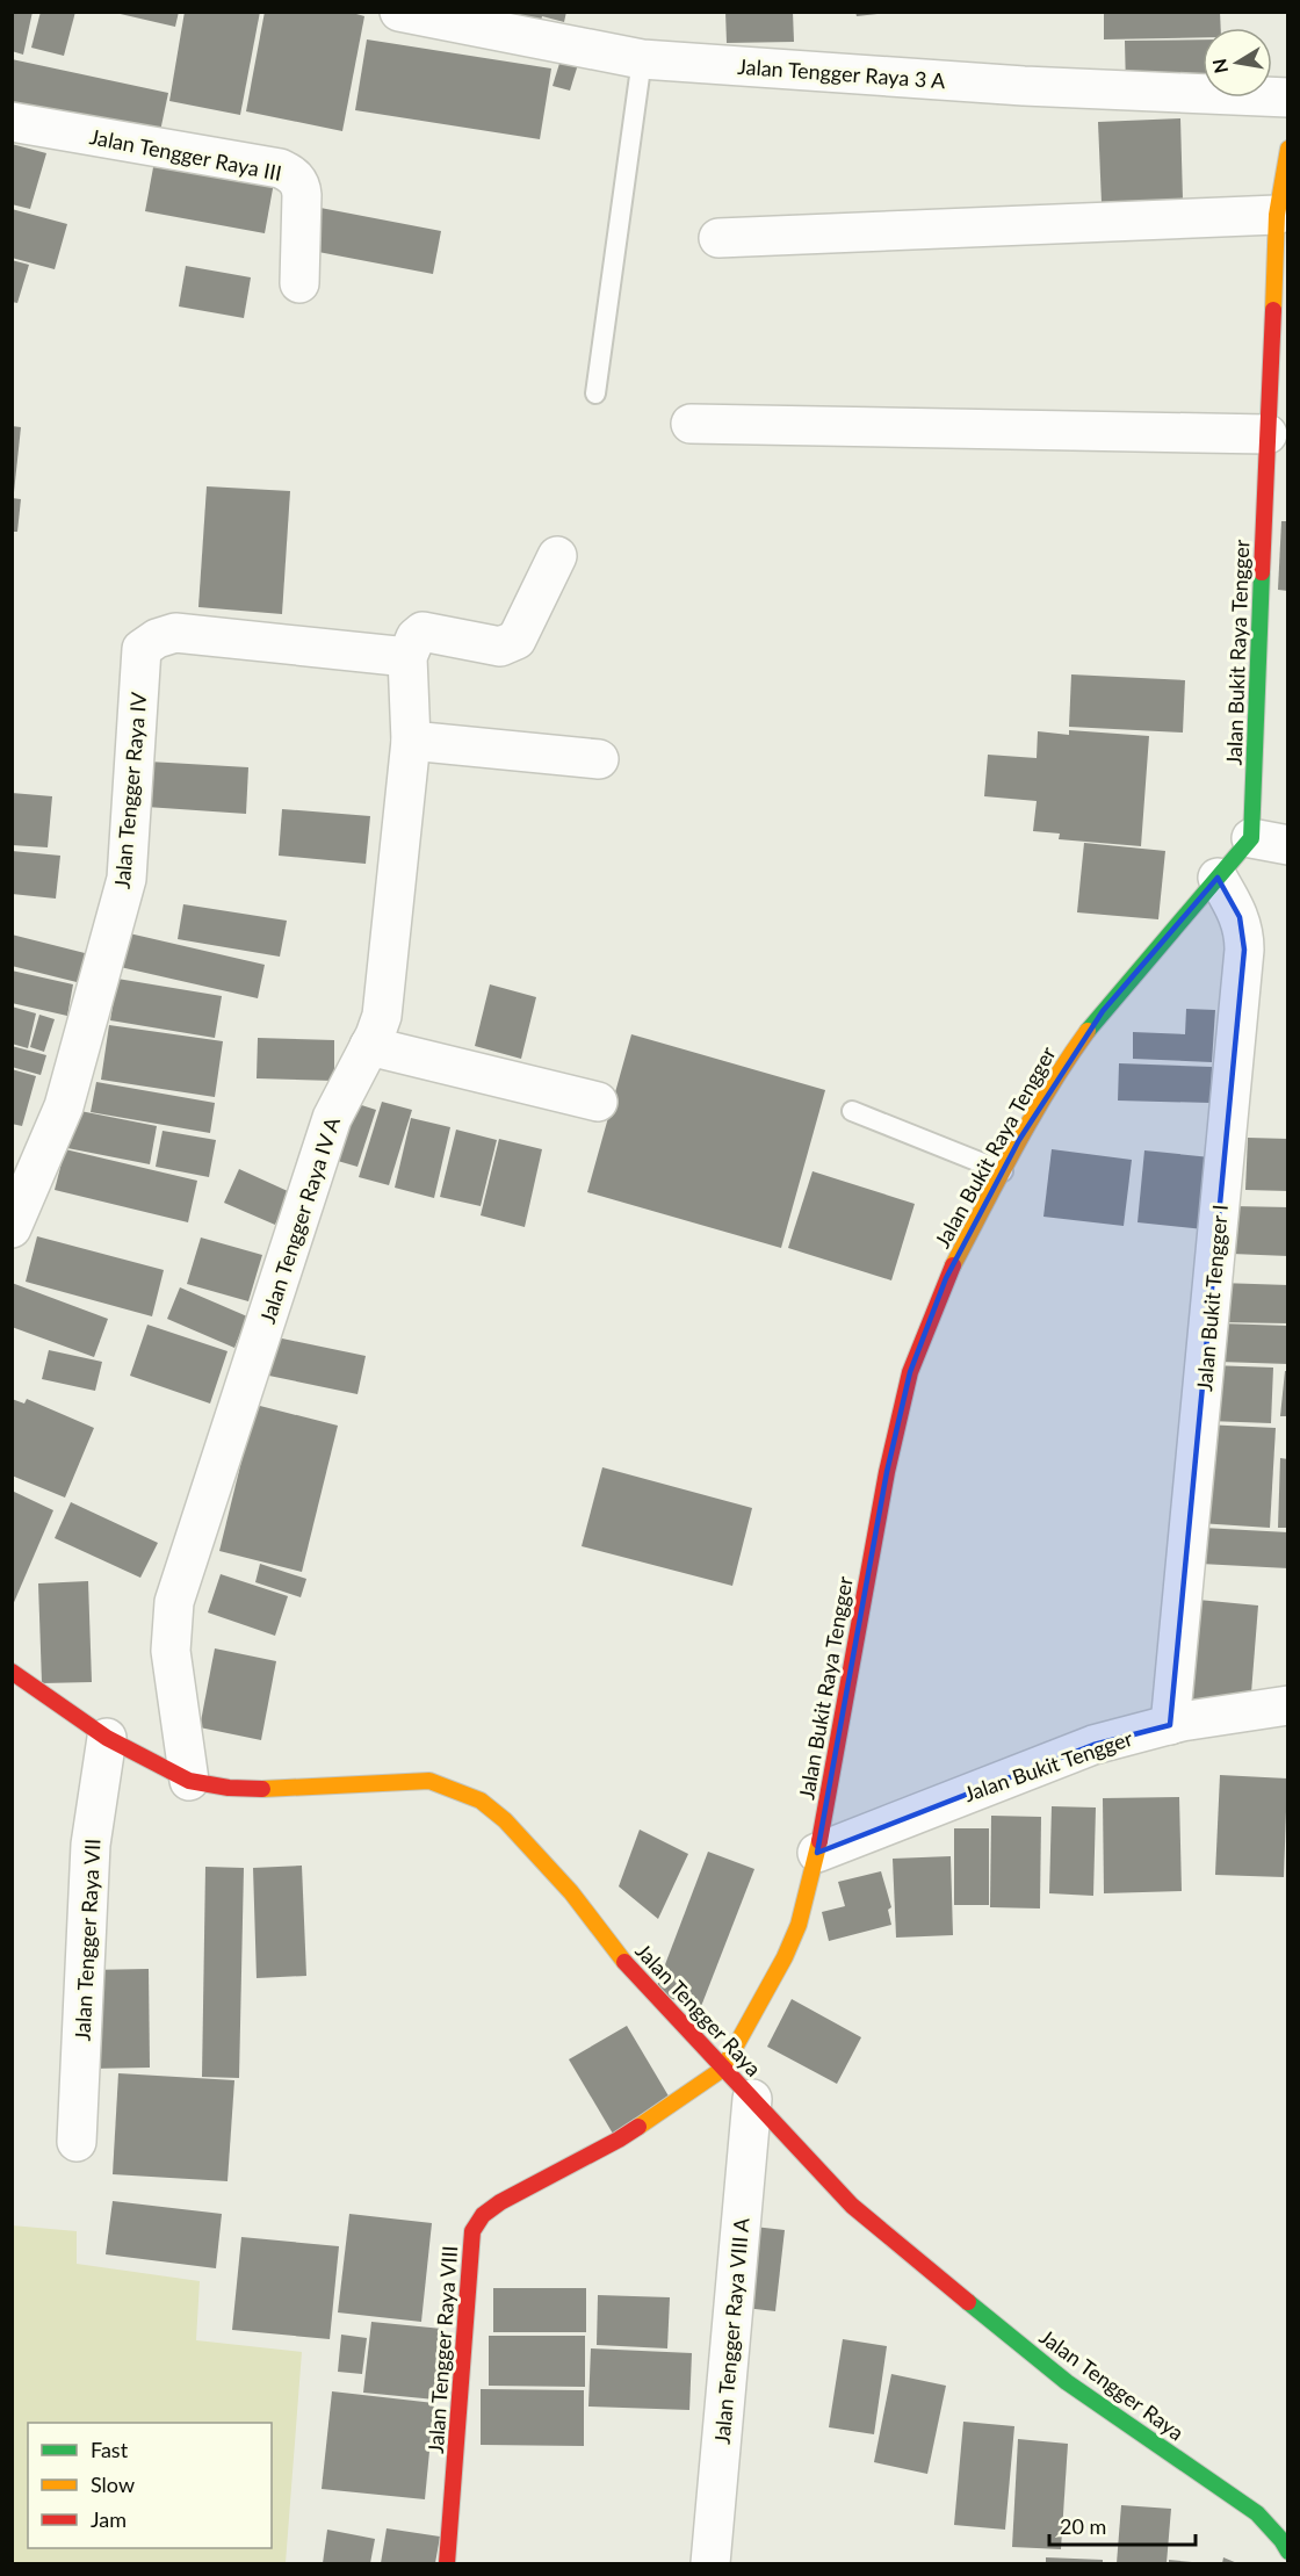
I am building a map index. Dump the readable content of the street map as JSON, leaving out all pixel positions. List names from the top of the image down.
{
  "streets": {
    "street": [
      "Jalan Tengger Raya 3 A",
      "Jalan Tengger Raya III",
      "Jalan Bukit Raya Tengger",
      "Jalan Tengger Raya IV",
      "Jalan Tengger Raya IV A",
      "Jalan Bukit Tengger I",
      "Jalan Bukit Tengger",
      "Jalan Tengger Raya VII",
      "Jalan Tengger Raya",
      "Jalan Tengger Raya VIII A",
      "Jalan Tengger Raya VIII"
    ]
  },
  "crossings": [
    ["Jalan Bukit Raya Tengger", "Jalan Bukit Tengger I"],
    ["Jalan Bukit Raya Tengger", "Jalan Bukit Tengger"],
    ["Jalan Bukit Raya Tengger", "Jalan Tengger Raya"],
    ["Jalan Bukit Raya Tengger", "Jalan Tengger Raya VIII"],
    ["Jalan Tengger Raya IV", "Jalan Tengger Raya IV A"],
    ["Jalan Tengger Raya IV A", "Jalan Tengger Raya"],
    ["Jalan Bukit Tengger I", "Jalan Bukit Tengger"],
    ["Jalan Tengger Raya VII", "Jalan Tengger Raya"],
    ["Jalan Tengger Raya", "Jalan Tengger Raya VIII A"],
    ["Jalan Tengger Raya", "Jalan Tengger Raya VIII"]
  ],
  "legend": ["Fast", "Slow", "Jam"],
  "scale_bar": "20 m",
  "north": "left"
}
